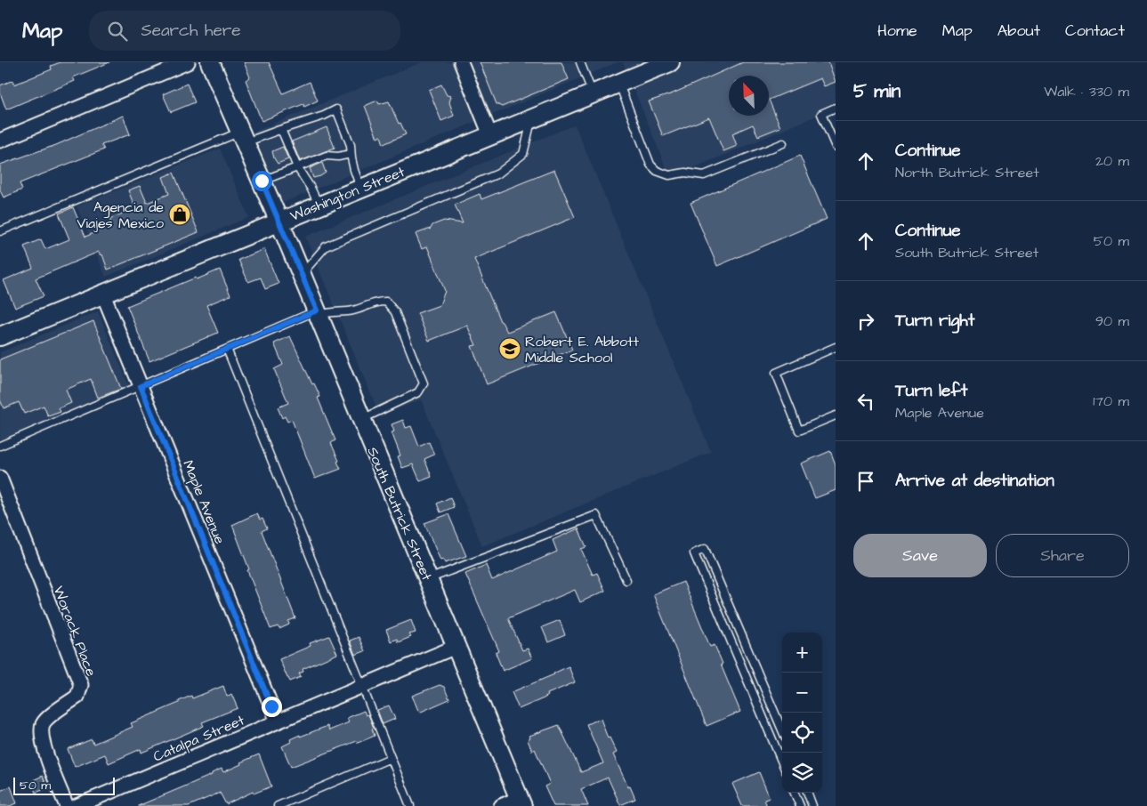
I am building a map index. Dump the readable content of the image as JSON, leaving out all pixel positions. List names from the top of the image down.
{
  "streets": {
    "street": [
      "Washington Street",
      "Maple Avenue",
      "South Butrick Street",
      "Worack Place",
      "Catalpa Street"
    ]
  },
  "crossings": [
    ["Washington Street", "Maple Avenue"],
    ["Washington Street", "South Butrick Street"],
    ["Maple Avenue", "Catalpa Street"],
    ["South Butrick Street", "Catalpa Street"]
  ],
  "places": {
    "shop": ["Agencia de Viajes Mexico"],
    "school or university": ["Robert E. Abbott Middle School"]
  },
  "scale_bar": "50 m",
  "north": "top left",
  "page": {
    "header": "Map",
    "search": "Search here",
    "nav": [
      "Home",
      "Map",
      "About",
      "Contact"
    ],
    "heading": ["5 min", "Walk · 330 m"],
    "list": [
      ["Continue", "North Butrick Street", "20 m"],
      ["Continue", "South Butrick Street", "50 m"],
      ["Turn right", "90 m"],
      ["Turn left", "Maple Avenue", "170 m"],
      "Arrive at destination"
    ],
    "buttons": ["Save", "Share"],
    "map_buttons": ["+", "−"],
    "scale": "50 m"
  }
}
